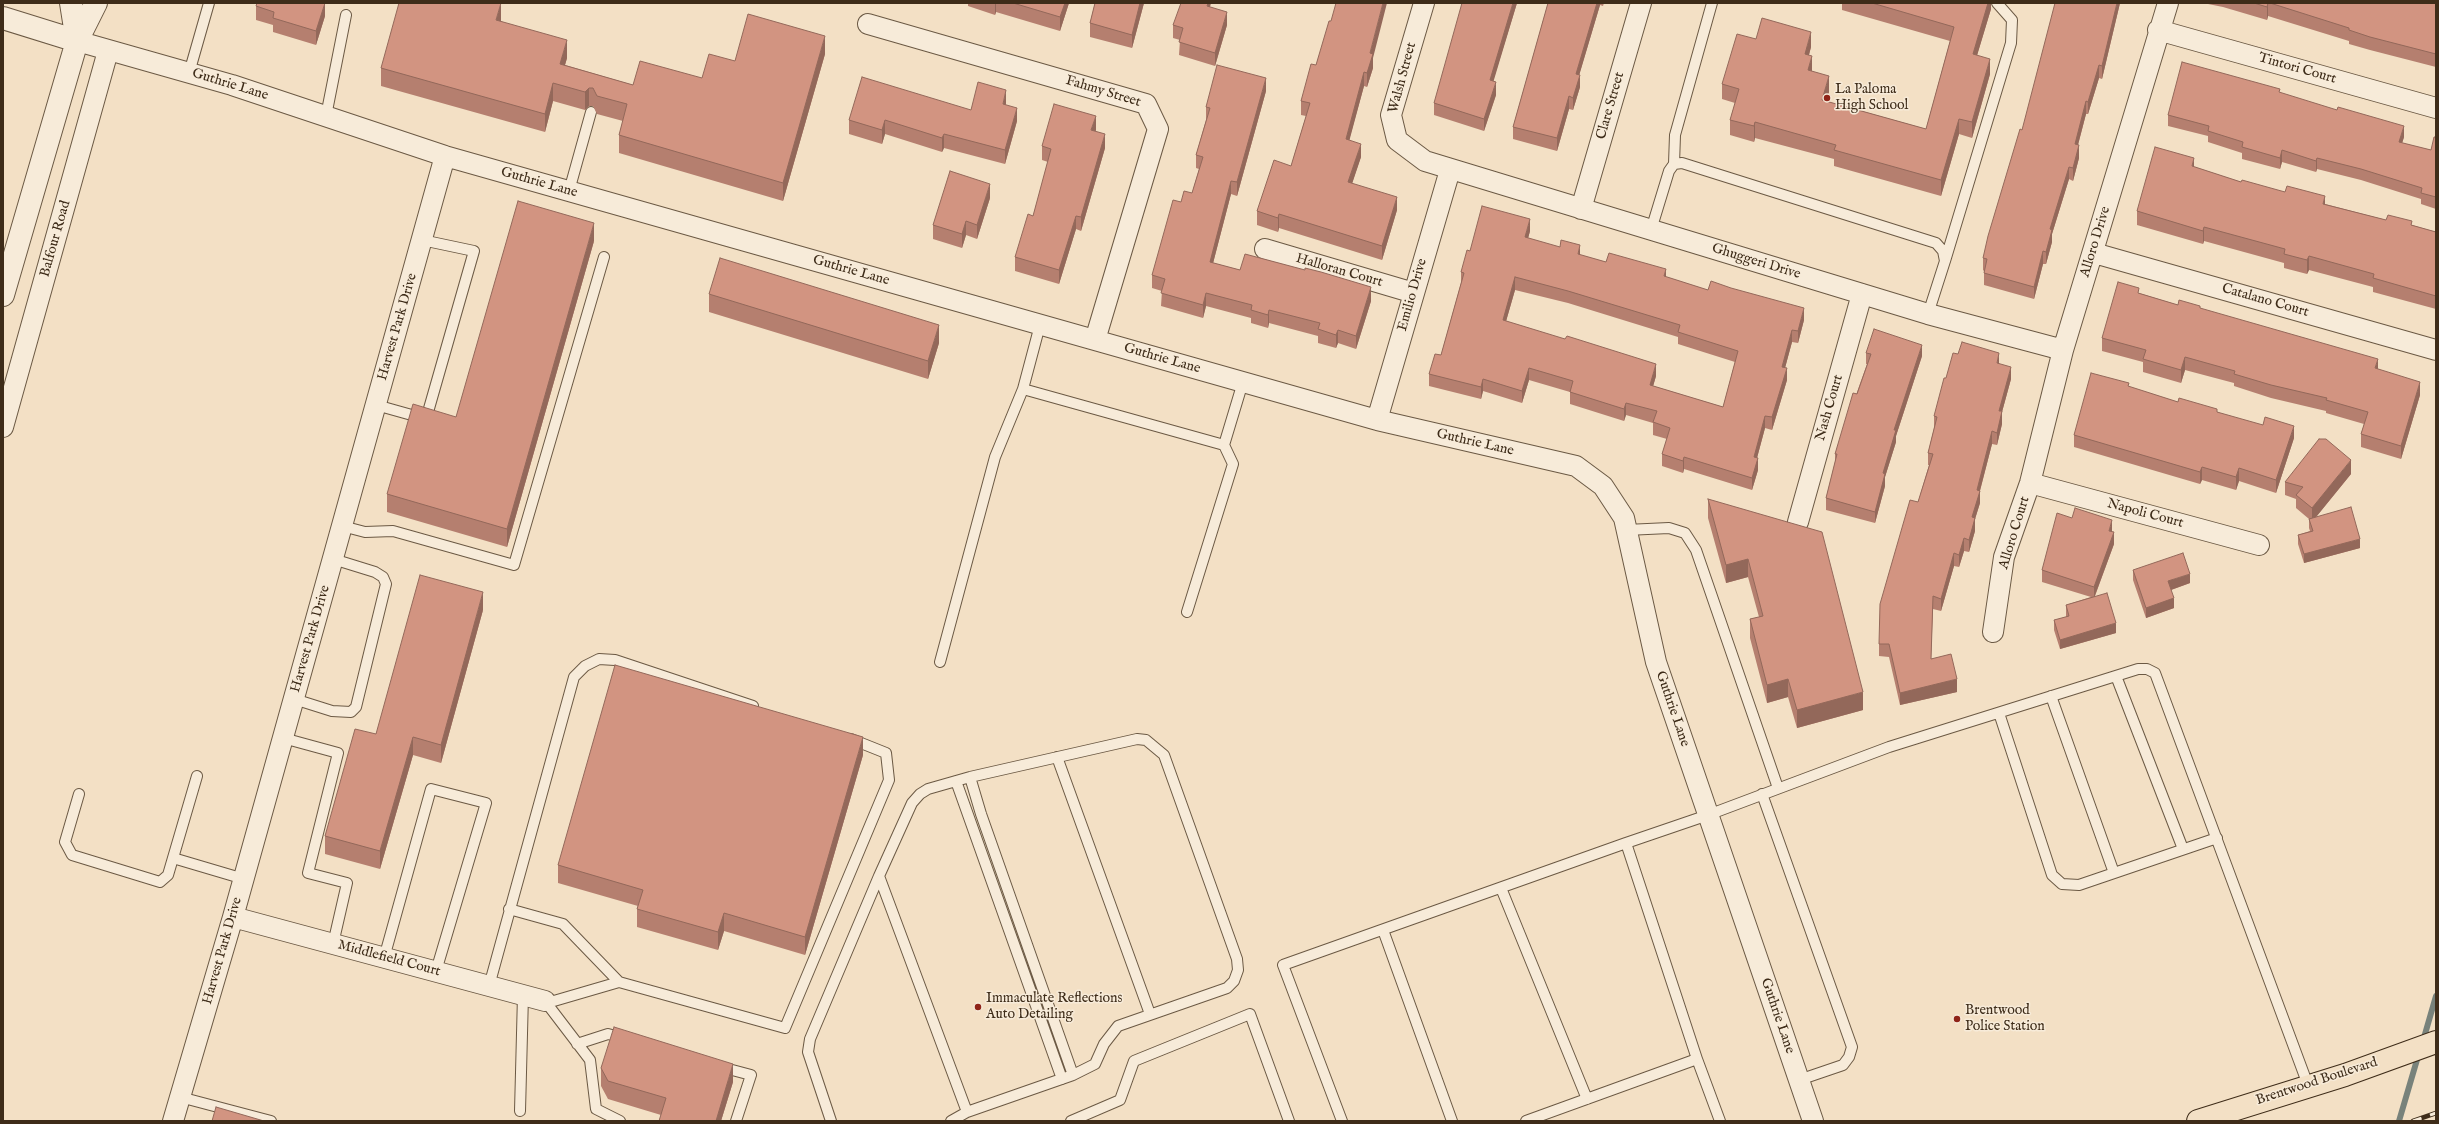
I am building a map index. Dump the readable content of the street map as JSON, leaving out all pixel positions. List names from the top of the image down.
{
  "streets": {
    "main road": ["Brentwood Boulevard"],
    "street": [
      "Tintori Court",
      "Walsh Street",
      "Guthrie Lane",
      "Fahmy Street",
      "Clare Street",
      "Balfour Road",
      "Alloro Drive",
      "Ghuggeri Drive",
      "Halloran Court",
      "Emilio Drive",
      "Catalano Court",
      "Harvest Park Drive",
      "Nash Court",
      "Napoli Court",
      "Alloro Court",
      "Middlefield Court"
    ]
  },
  "crossings": [
    ["Tintori Court", "Alloro Drive"],
    ["Walsh Street", "Ghuggeri Drive"],
    ["Walsh Street", "Emilio Drive"],
    ["Guthrie Lane", "Fahmy Street"],
    ["Guthrie Lane", "Balfour Road"],
    ["Guthrie Lane", "Emilio Drive"],
    ["Guthrie Lane", "Harvest Park Drive"],
    ["Clare Street", "Ghuggeri Drive"],
    ["Alloro Drive", "Ghuggeri Drive"],
    ["Alloro Drive", "Catalano Court"],
    ["Alloro Drive", "Napoli Court"],
    ["Alloro Drive", "Alloro Court"],
    ["Ghuggeri Drive", "Emilio Drive"],
    ["Ghuggeri Drive", "Nash Court"],
    ["Halloran Court", "Emilio Drive"],
    ["Harvest Park Drive", "Middlefield Court"],
    ["Napoli Court", "Alloro Court"]
  ],
  "places": ["La Paloma High School", "Immaculate Reflections Auto Detailing", "Brentwood Police Station"]
}
